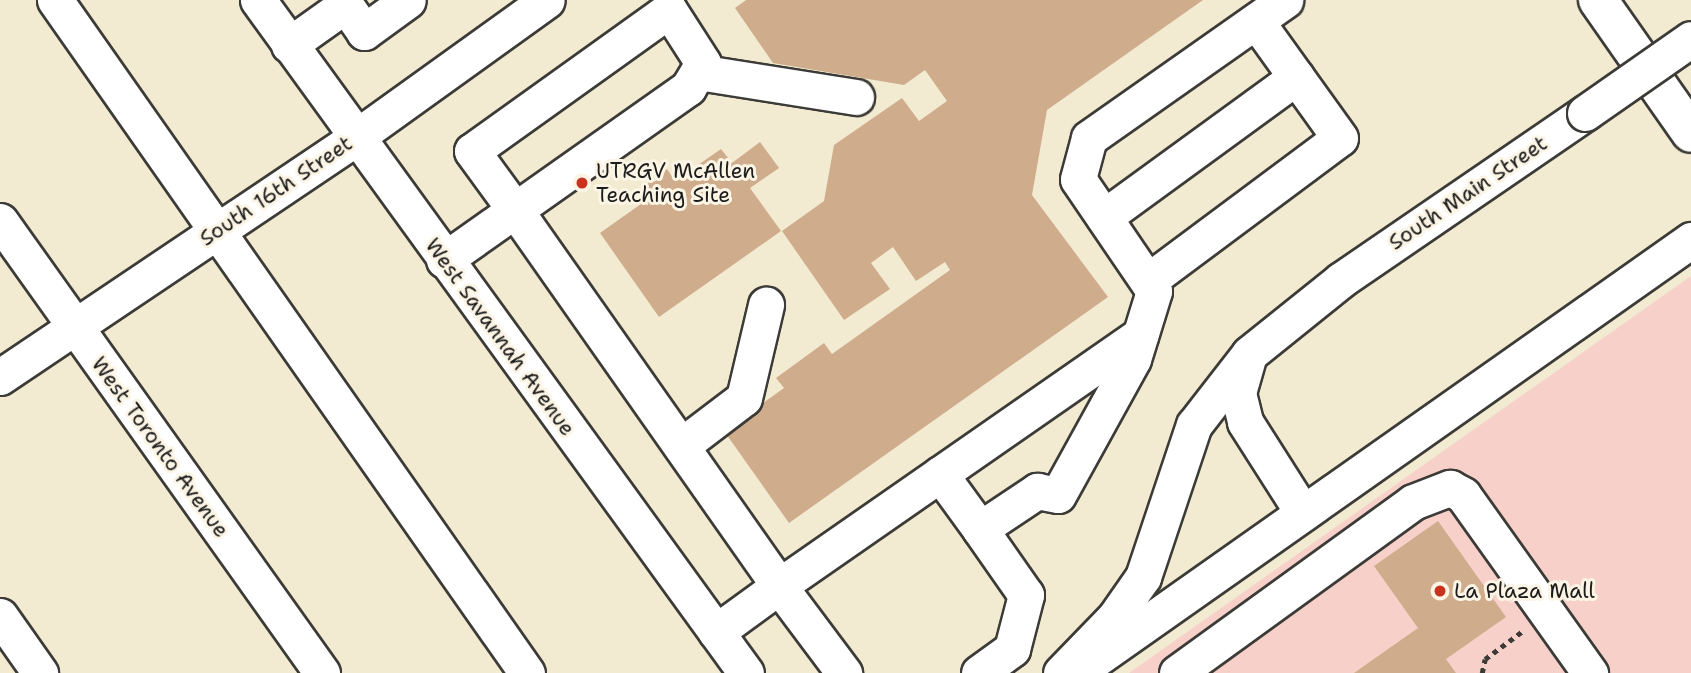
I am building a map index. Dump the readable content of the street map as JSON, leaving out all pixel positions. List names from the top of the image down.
{
  "streets": {
    "street": [
      "South 16th Street",
      "South Main Street",
      "West Savannah Avenue",
      "West Toronto Avenue"
    ]
  },
  "crossings": [
    ["South 16th Street", "West Savannah Avenue"],
    ["South 16th Street", "West Toronto Avenue"]
  ],
  "places": ["UTRGV McAllen Teaching Site", "La Plaza Mall"]
}
